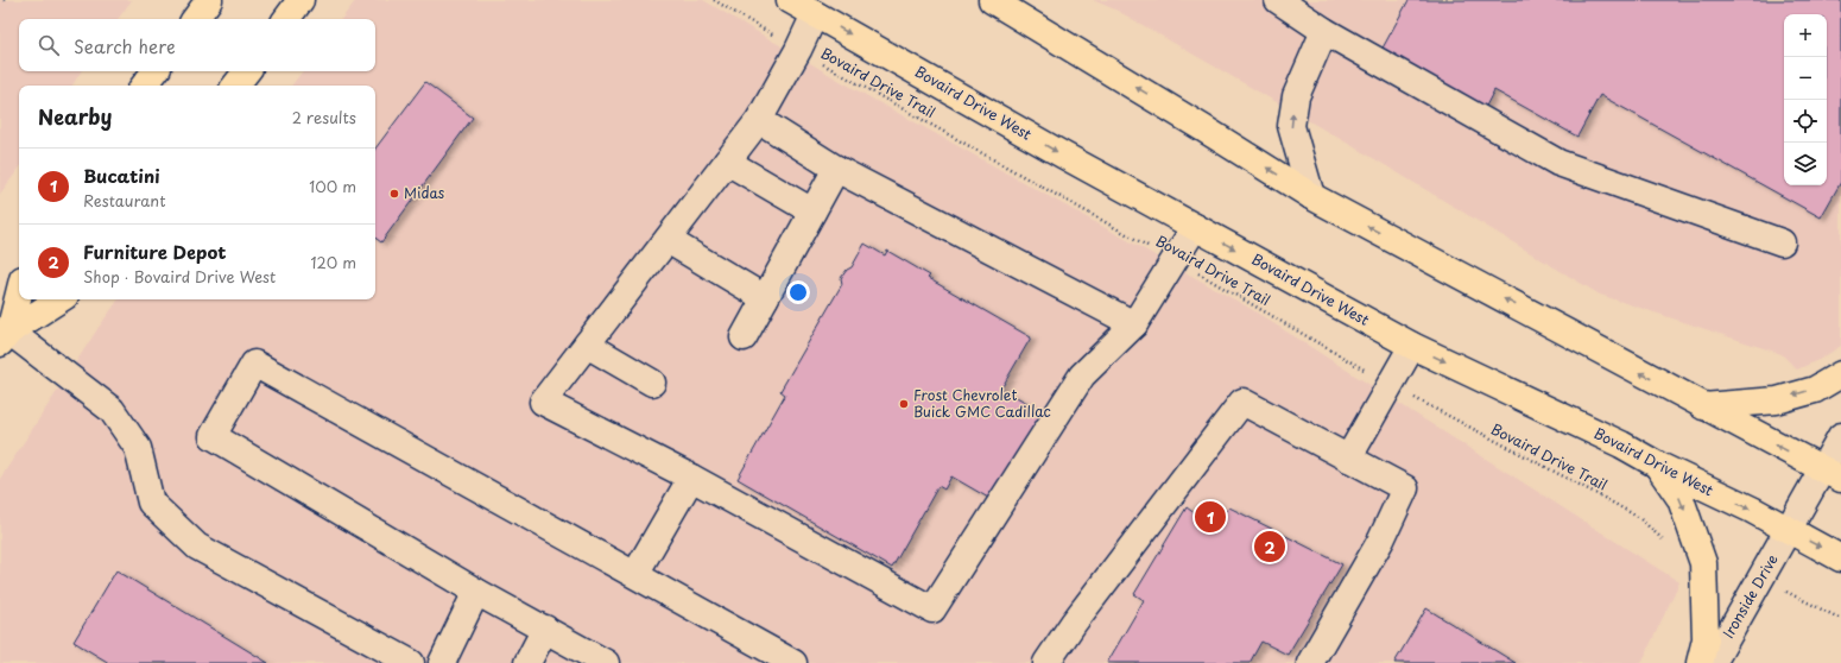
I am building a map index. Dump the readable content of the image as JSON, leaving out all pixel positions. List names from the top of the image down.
{
  "streets": {
    "main road": ["Bovaird Drive West"],
    "street": ["Ironside Drive"],
    "path": ["Bovaird Drive Trail"]
  },
  "crossings": [
    ["Bovaird Drive West", "Ironside Drive"]
  ],
  "places": ["Midas", "Frost Chevrolet Buick GMC Cadillac"],
  "page": {
    "map_buttons": ["+", "−"],
    "search": "Search here",
    "heading": ["Nearby", "2 results"],
    "list": [
      {
        "mark": "1",
        "name": "Bucatini",
        "note": "Restaurant",
        "value": "100 m"
      },
      {
        "mark": "2",
        "name": "Furniture Depot",
        "note": "Shop · Bovaird Drive West",
        "value": "120 m"
      }
    ],
    "pins": ["1", "2"]
  }
}
